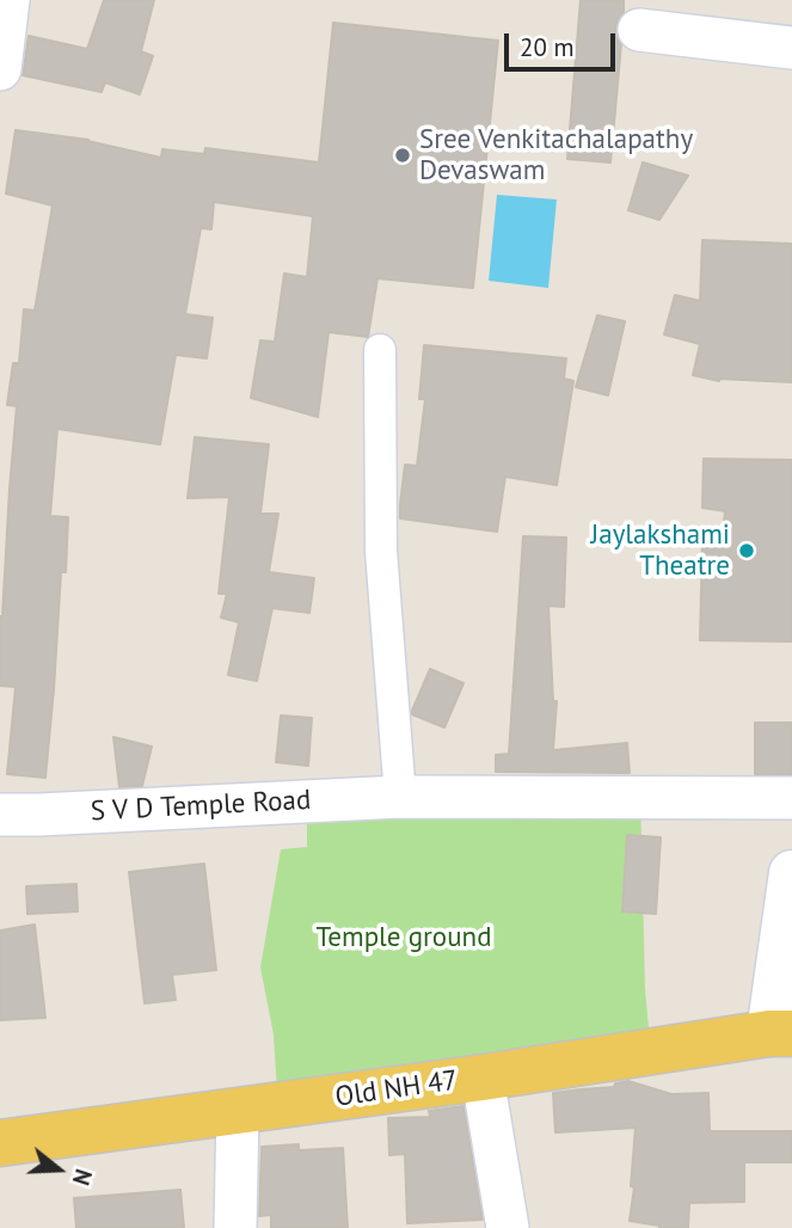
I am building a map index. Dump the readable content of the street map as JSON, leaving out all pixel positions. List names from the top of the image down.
{
  "streets": {
    "main road": ["Old NH 47"],
    "street": ["S V D Temple Road"]
  },
  "parks": ["Temple ground"],
  "places": ["Sree Venkitachalapathy Devaswam", "Jaylakshami Theatre"],
  "scale_bar": "20 m",
  "north": "right"
}
